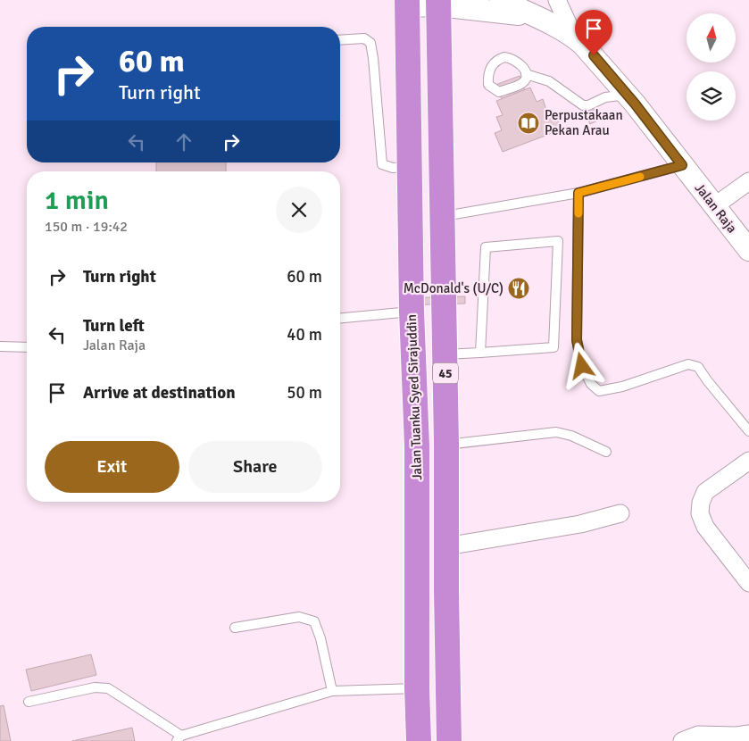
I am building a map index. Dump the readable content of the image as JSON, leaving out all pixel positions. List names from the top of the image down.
{
  "streets": {
    "highway": ["45", "Jalan Tuanku Syed Sirajuddin"],
    "street": ["Jalan Raja"]
  },
  "crossings": [
    ["Jalan Raja", "45"],
    ["Jalan Raja", "Jalan Tuanku Syed Sirajuddin"]
  ],
  "places": {
    "library": ["Perpustakaan Pekan Arau"],
    "restaurant": ["McDonald's (U/C)"]
  },
  "north": "top",
  "page": {
    "turn": ["60 m", "Turn right"],
    "heading": ["1 min", "150 m · 19:42"],
    "list": [
      {
        "name": "Turn right",
        "value": "60 m"
      },
      {
        "name": "Turn left",
        "note": "Jalan Raja",
        "value": "40 m"
      },
      {
        "name": "Arrive at destination",
        "value": "50 m"
      }
    ],
    "buttons": ["Exit", "Share"]
  }
}
